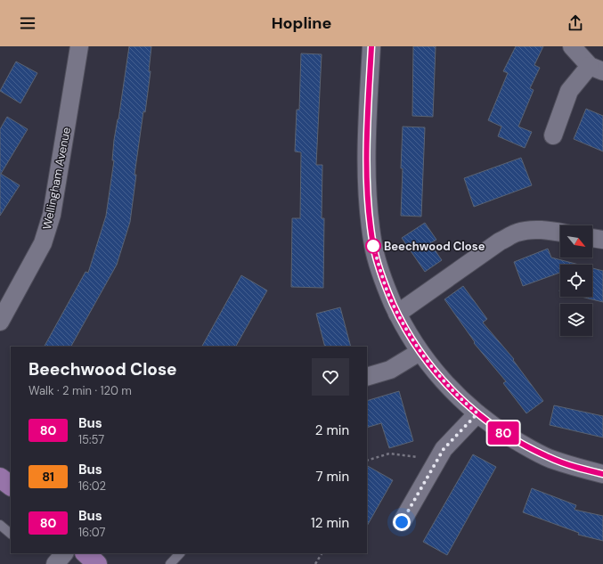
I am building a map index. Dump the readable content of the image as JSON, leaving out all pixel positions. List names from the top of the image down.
{
  "streets": {
    "street": ["Wellingham Avenue"]
  },
  "places": ["Beechwood Close"],
  "lines": ["bus line 80"],
  "north": "bottom right",
  "page": {
    "header": "Hopline",
    "on_map": "80",
    "heading": ["Beechwood Close", "Walk · 2 min · 120 m"],
    "list": [
      {
        "mark": "80",
        "name": "Bus",
        "note": "15:57",
        "value": "2 min"
      },
      {
        "mark": "81",
        "name": "Bus",
        "note": "16:02",
        "value": "7 min"
      },
      {
        "mark": "80",
        "name": "Bus",
        "note": "16:07",
        "value": "12 min"
      }
    ]
  }
}
